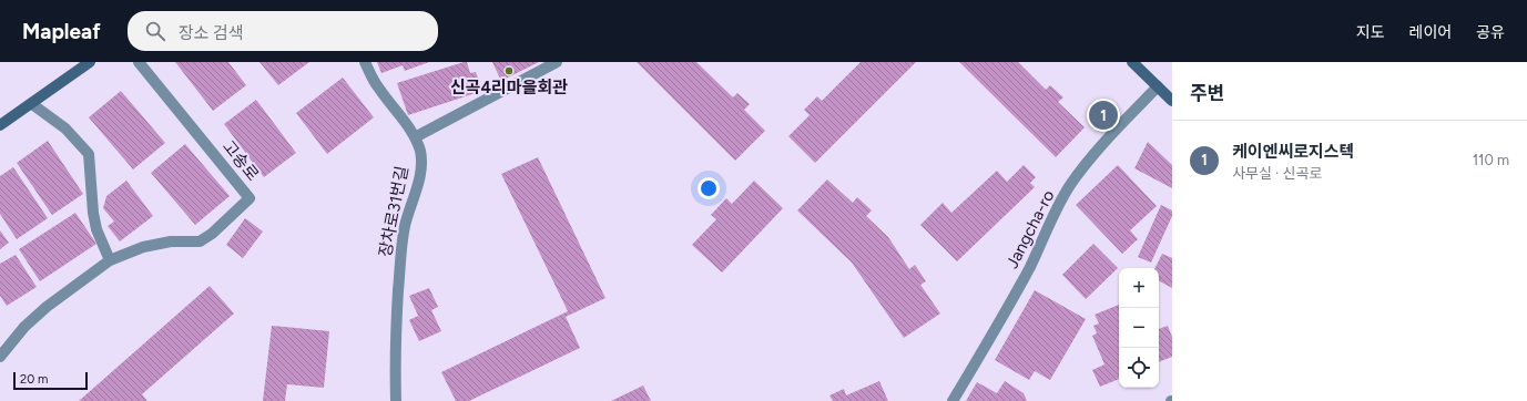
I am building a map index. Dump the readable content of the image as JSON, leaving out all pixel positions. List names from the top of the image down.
{
  "streets": {
    "lane": ["고송로", "장차로31번길", "Jangcha-ro"]
  },
  "places": ["신곡4리마을회관"],
  "scale_bar": "20 m",
  "page": {
    "header": "Mapleaf",
    "search": "장소 검색",
    "nav": ["지도", "레이어", "공유"],
    "heading": "주변",
    "pins": "1",
    "list": [
      {
        "mark": "1",
        "name": "케이엔씨로지스텍",
        "note": "사무실 · 신곡로",
        "value": "110 m"
      }
    ],
    "map_buttons": ["+", "−"],
    "scale": "20 m"
  }
}
